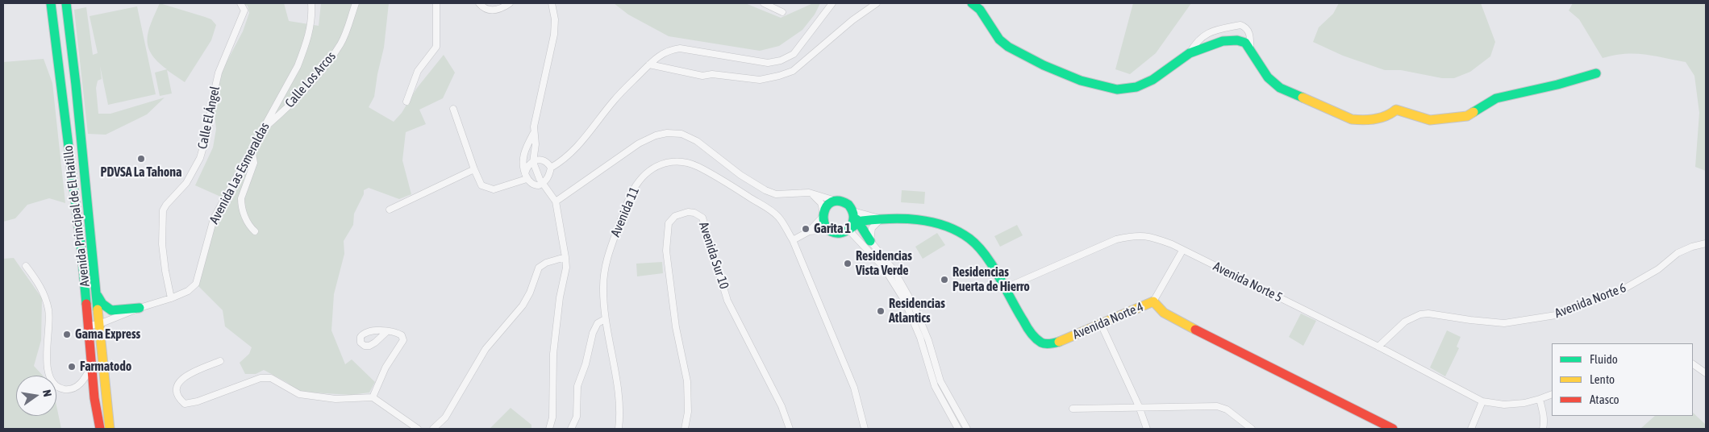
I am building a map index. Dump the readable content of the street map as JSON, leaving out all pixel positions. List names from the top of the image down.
{
  "streets": {
    "street": [
      "Calle Los Arcos",
      "Calle El Ángel",
      "Avenida Las Esmeraldas",
      "Avenida 11",
      "Avenida Principal de El Hatillo",
      "Avenida Sur 10",
      "Avenida Norte 5",
      "Avenida Norte 6",
      "Avenida Norte 4"
    ]
  },
  "crossings": [
    ["Calle Los Arcos", "Avenida Las Esmeraldas"],
    ["Calle El Ángel", "Avenida Las Esmeraldas"],
    ["Avenida Las Esmeraldas", "Avenida Principal de El Hatillo"],
    ["Avenida Norte 5", "Avenida Norte 6"],
    ["Avenida Norte 5", "Avenida Norte 4"]
  ],
  "places": [
    "PDVSA La Tahona",
    "Garita 1",
    "Residencias Vista Verde",
    "Residencias Puerta de Hierro",
    "Residencias Atlantics",
    "Gama Express",
    "Farmatodo"
  ],
  "legend": ["Fluido", "Lento", "Atasco"],
  "north": "right"
}
